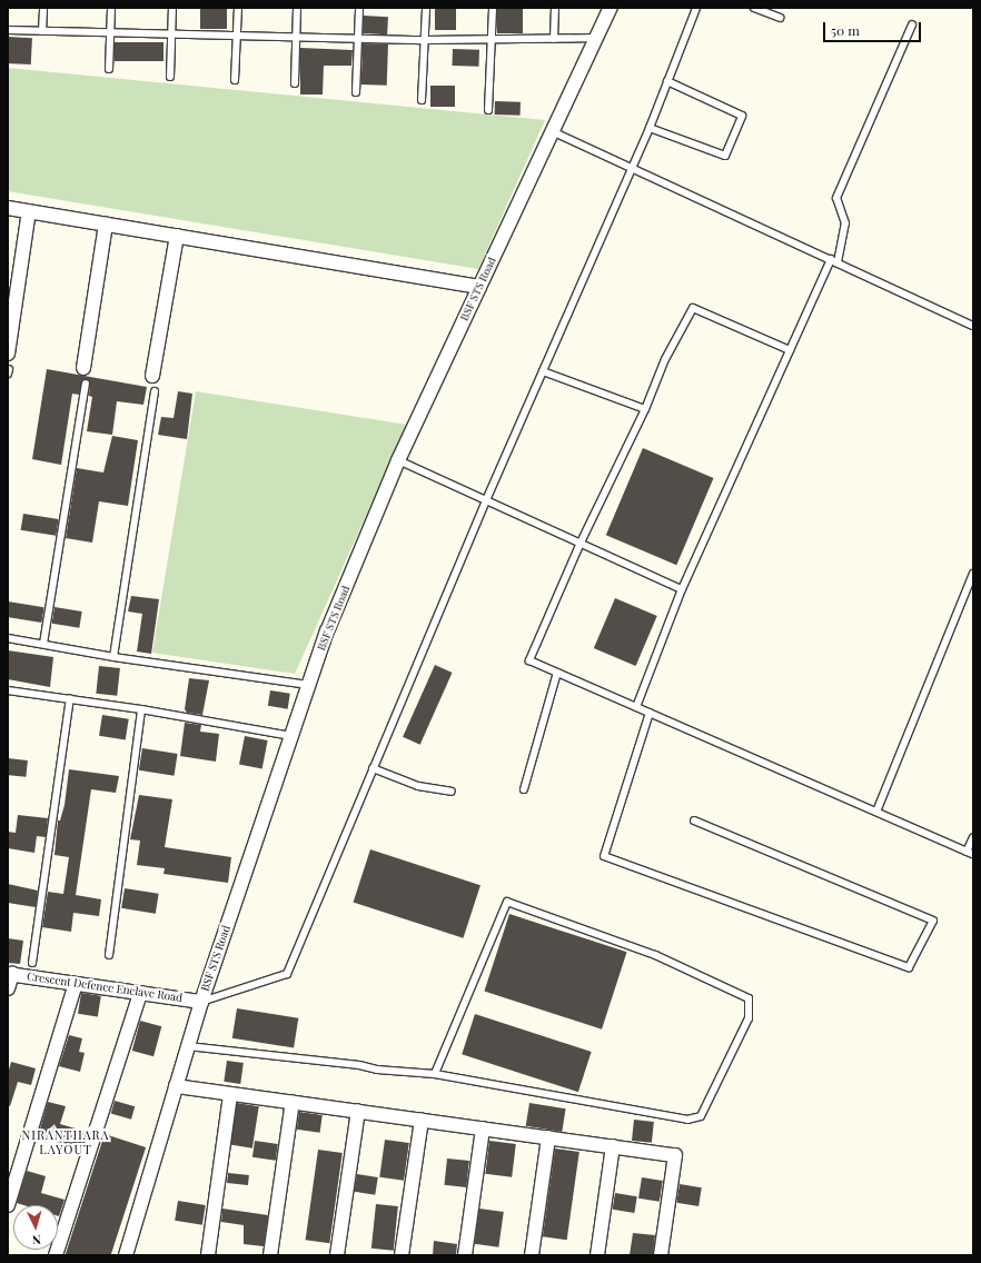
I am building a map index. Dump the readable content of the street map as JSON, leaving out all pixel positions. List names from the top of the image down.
{
  "streets": {
    "street": ["BSF STS Road", "Crescent Defence Enclave Road"]
  },
  "crossings": [
    ["BSF STS Road", "Crescent Defence Enclave Road"]
  ],
  "districts": ["NIRANTHARA LAYOUT"],
  "scale_bar": "50 m",
  "north": "bottom"
}
